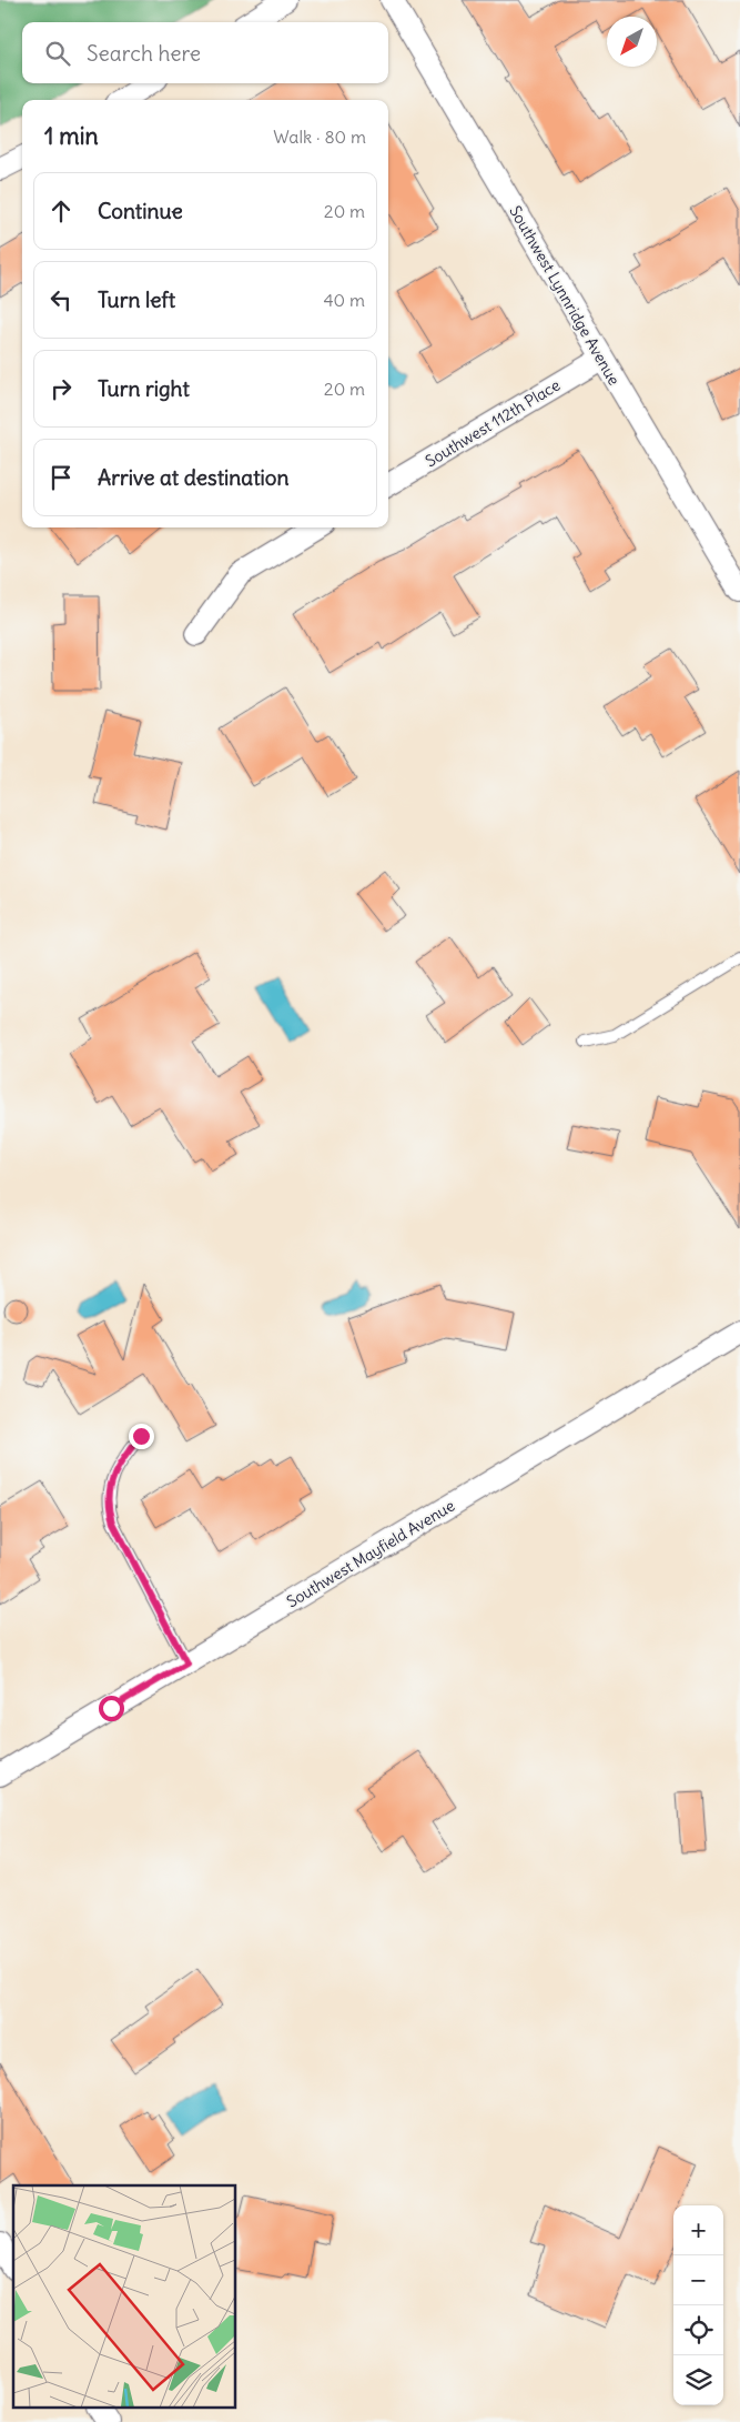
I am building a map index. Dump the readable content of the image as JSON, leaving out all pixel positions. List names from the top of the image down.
{
  "streets": {
    "street": ["Southwest Lynnridge Avenue", "Southwest 112th Place", "Southwest Mayfield Avenue"]
  },
  "crossings": [
    ["Southwest Lynnridge Avenue", "Southwest 112th Place"]
  ],
  "north": "bottom left",
  "page": {
    "search": "Search here",
    "heading": ["1 min", "Walk · 80 m"],
    "list": [
      ["Continue", "20 m"],
      ["Turn left", "40 m"],
      ["Turn right", "20 m"],
      "Arrive at destination"
    ],
    "map_buttons": ["+", "−"]
  }
}
